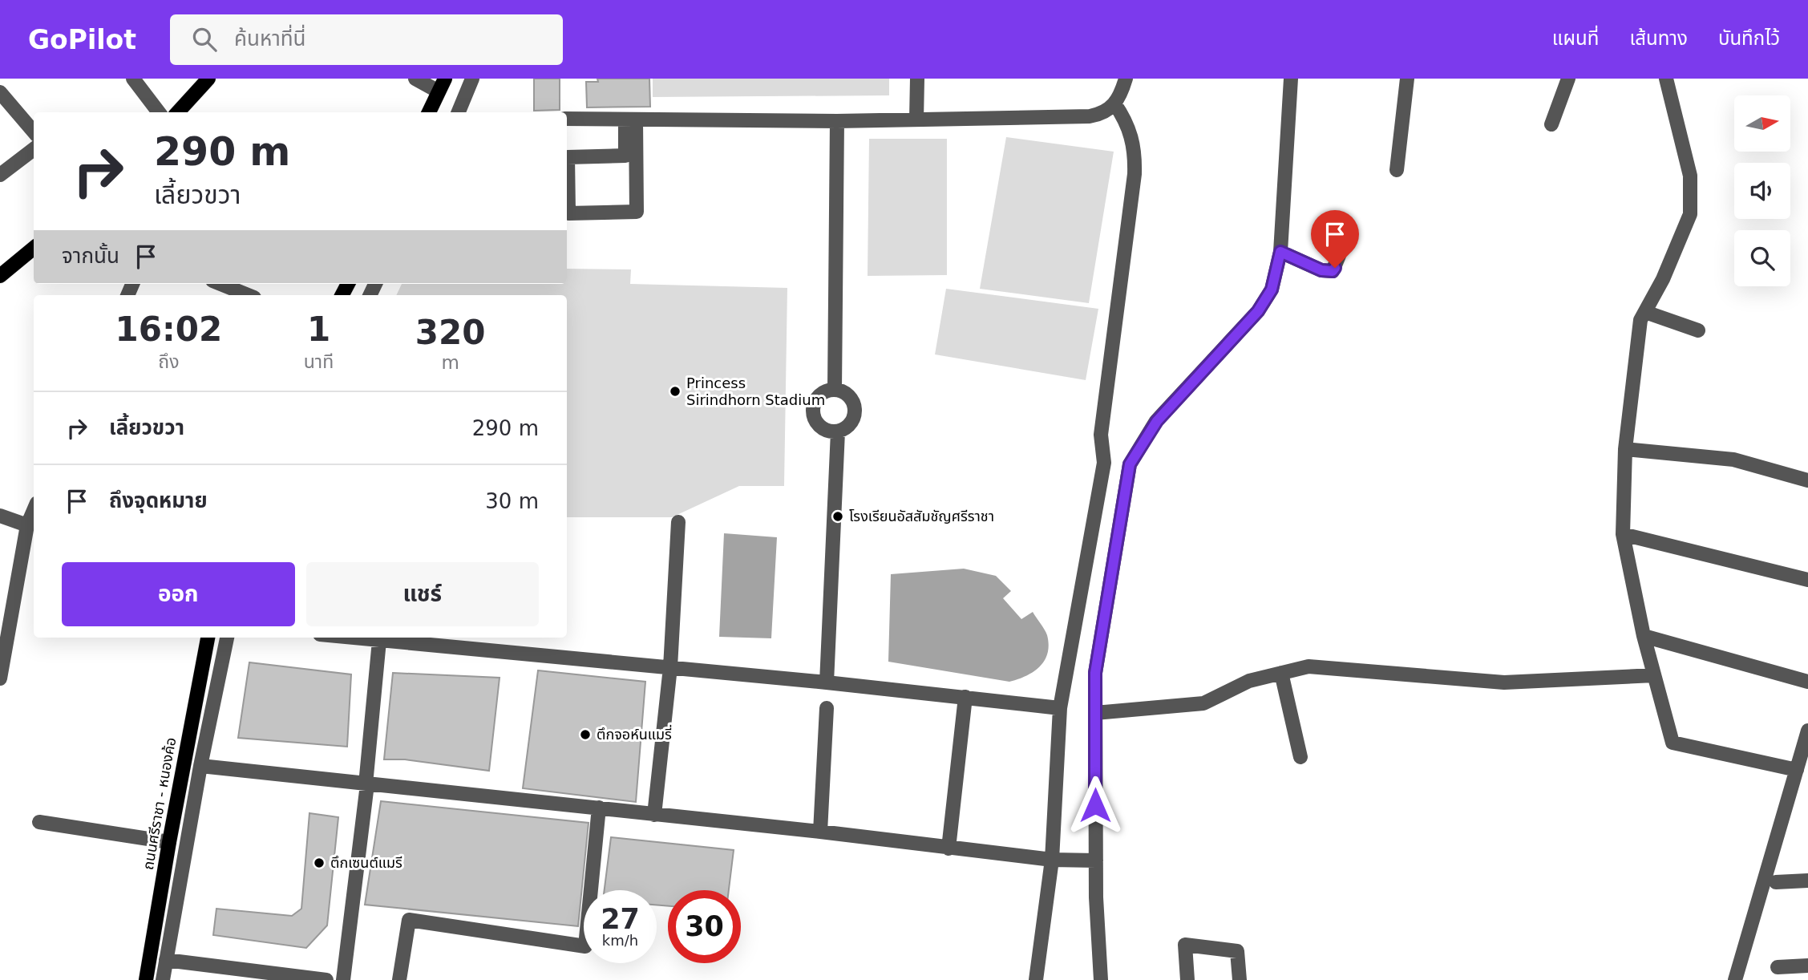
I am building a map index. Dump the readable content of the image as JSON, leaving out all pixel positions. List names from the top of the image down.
{
  "streets": {
    "main road": ["ถนนศรีราชา - หนองค้อ"]
  },
  "places": [
    "Princess Sirindhorn Stadium",
    "โรงเรียนอัสสัมชัญศรีราชา",
    "ตึกจอห์นแมรี่",
    "ตึกเซนต์แมรี"
  ],
  "north": "right",
  "page": {
    "header": "GoPilot",
    "search": "ค้นหาที่นี่",
    "nav": ["แผนที่", "เส้นทาง", "บันทึกไว้"],
    "turn": ["290 m", "เลี้ยวขวา"],
    "then": "จากนั้น",
    "eta": [
      "16:02",
      "ถึง",
      "1",
      "นาที",
      "320",
      "m"
    ],
    "list": [
      {
        "name": "เลี้ยวขวา",
        "value": "290 m"
      },
      {
        "name": "ถึงจุดหมาย",
        "value": "30 m"
      }
    ],
    "buttons": ["ออก", "แชร์"],
    "speed": "27 km/h",
    "limit": "30"
  }
}
